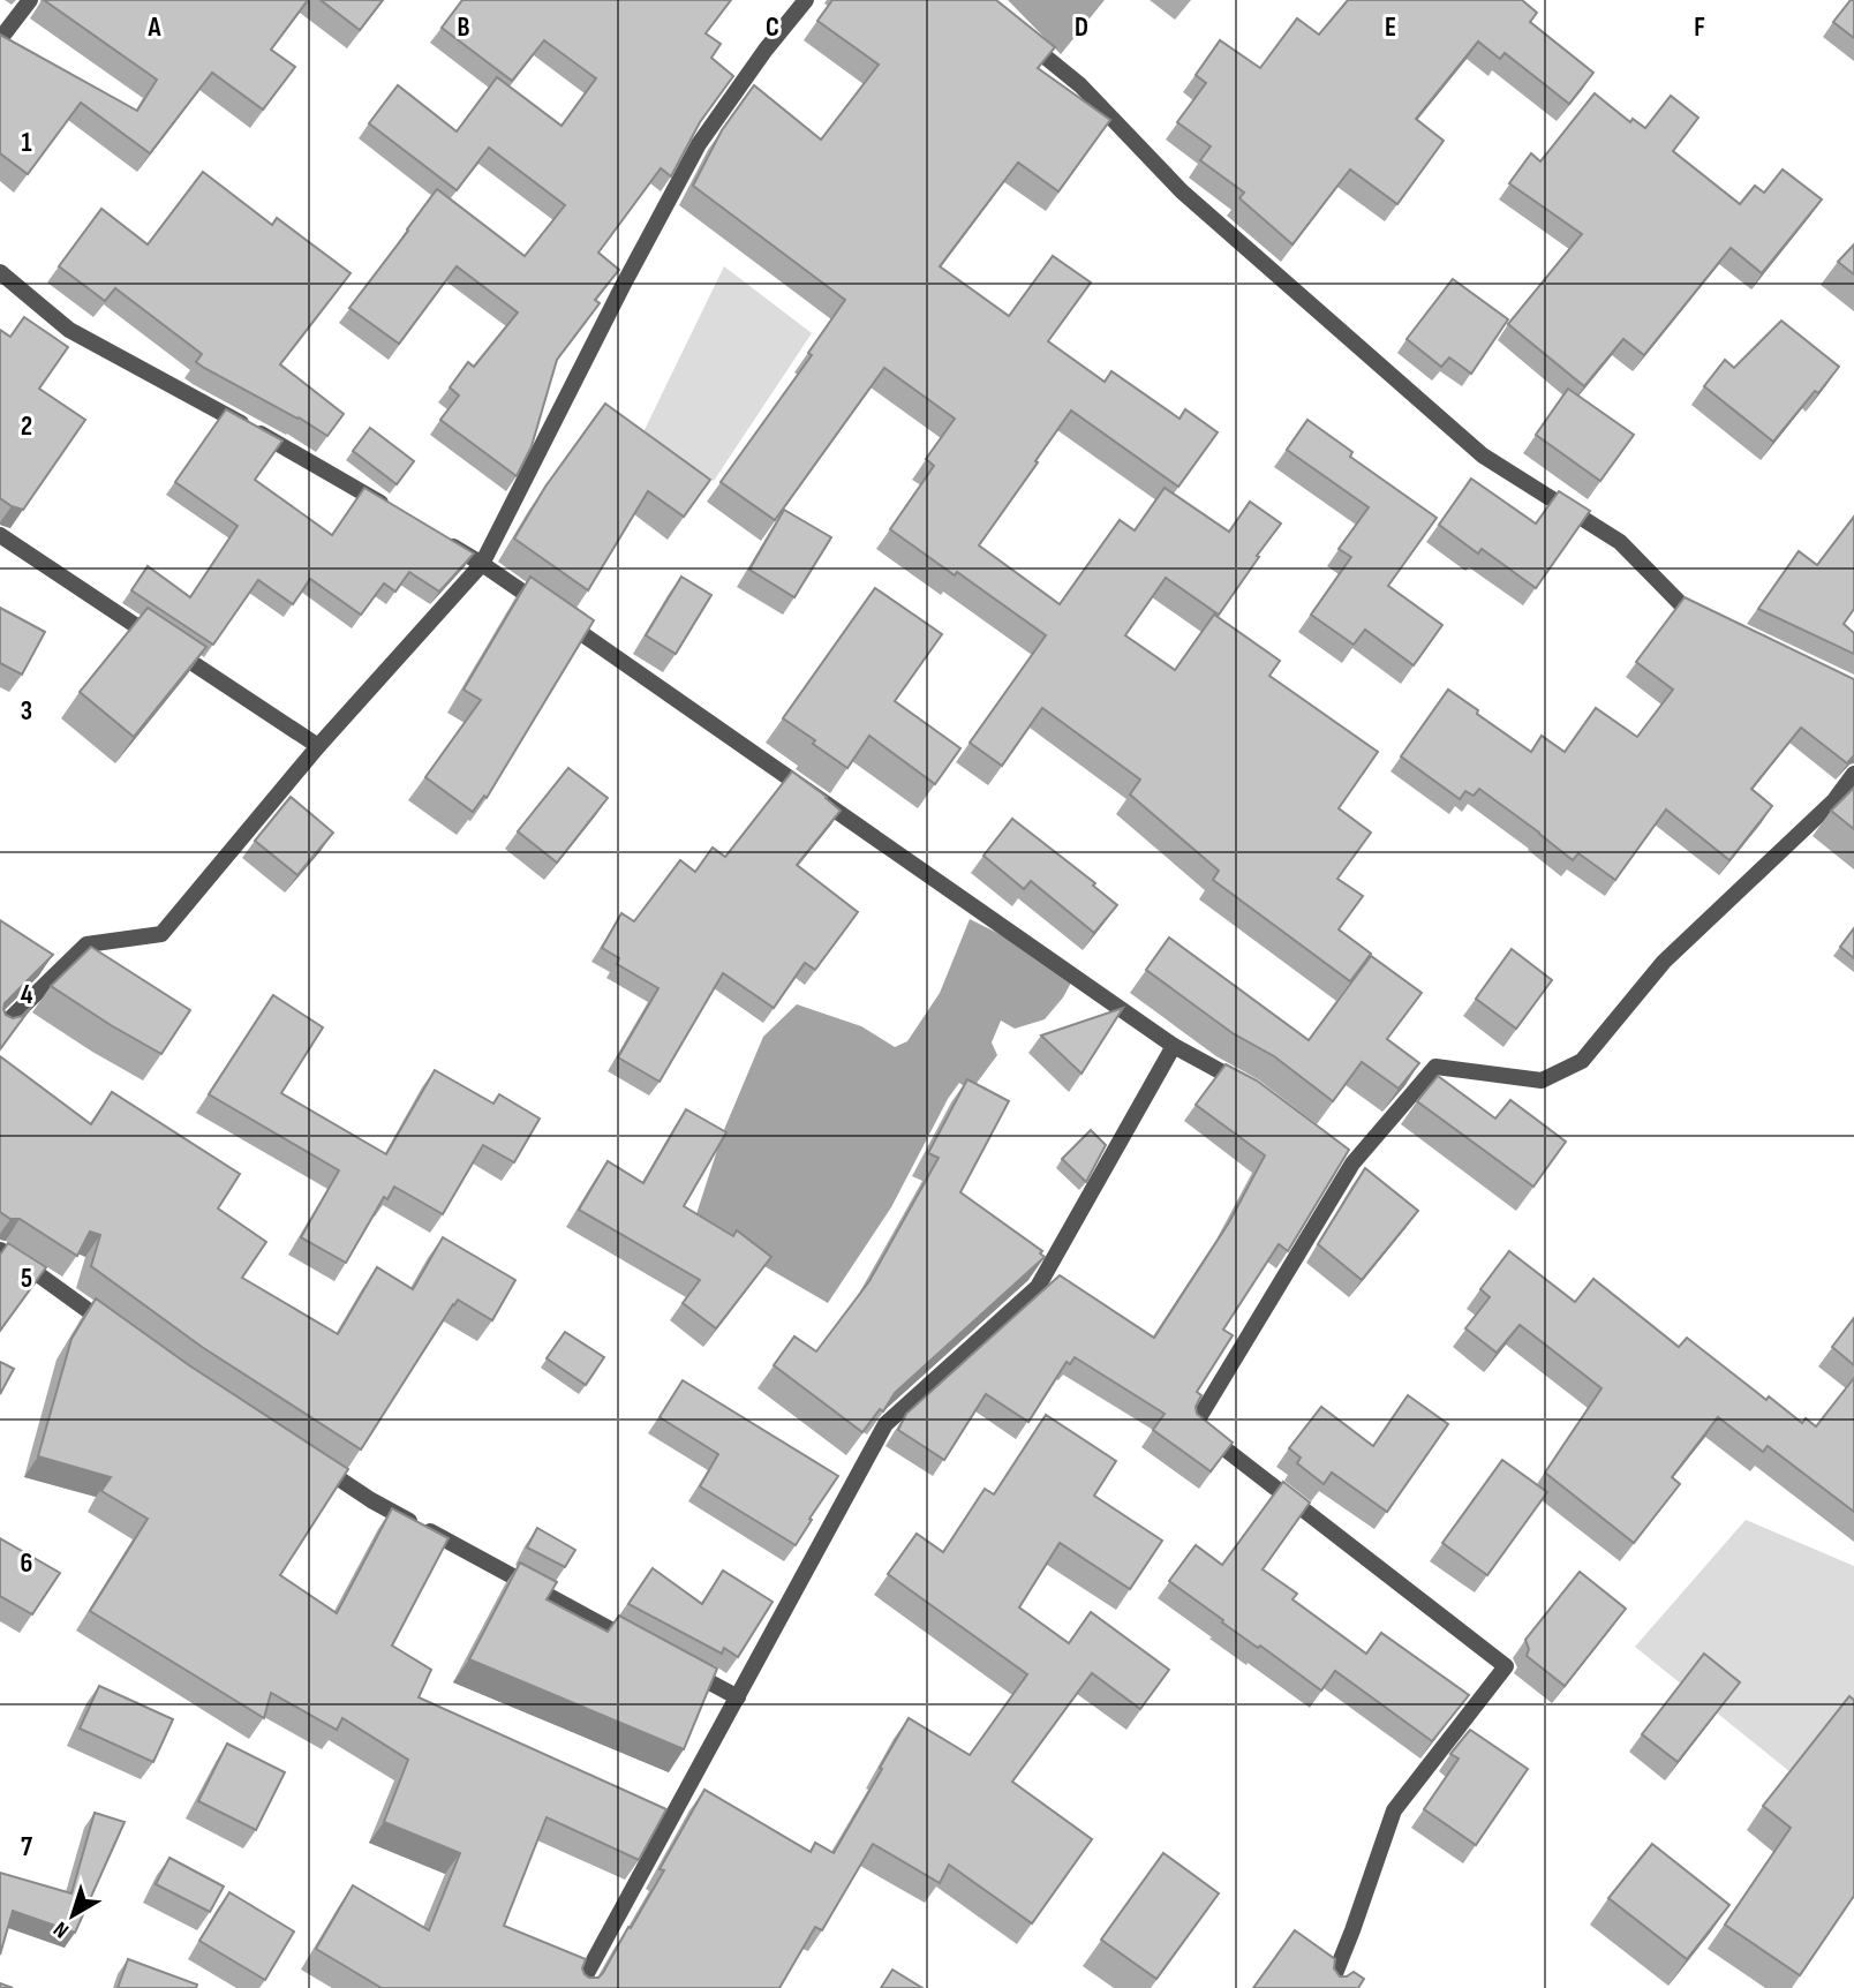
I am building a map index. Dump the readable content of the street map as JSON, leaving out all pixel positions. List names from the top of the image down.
{
  "north": "bottom left",
  "grid": {
    "columns": [
      "A",
      "B",
      "C",
      "D",
      "E",
      "F"
    ],
    "rows": [
      "1",
      "2",
      "3",
      "4",
      "5",
      "6",
      "7"
    ]
  }
}
